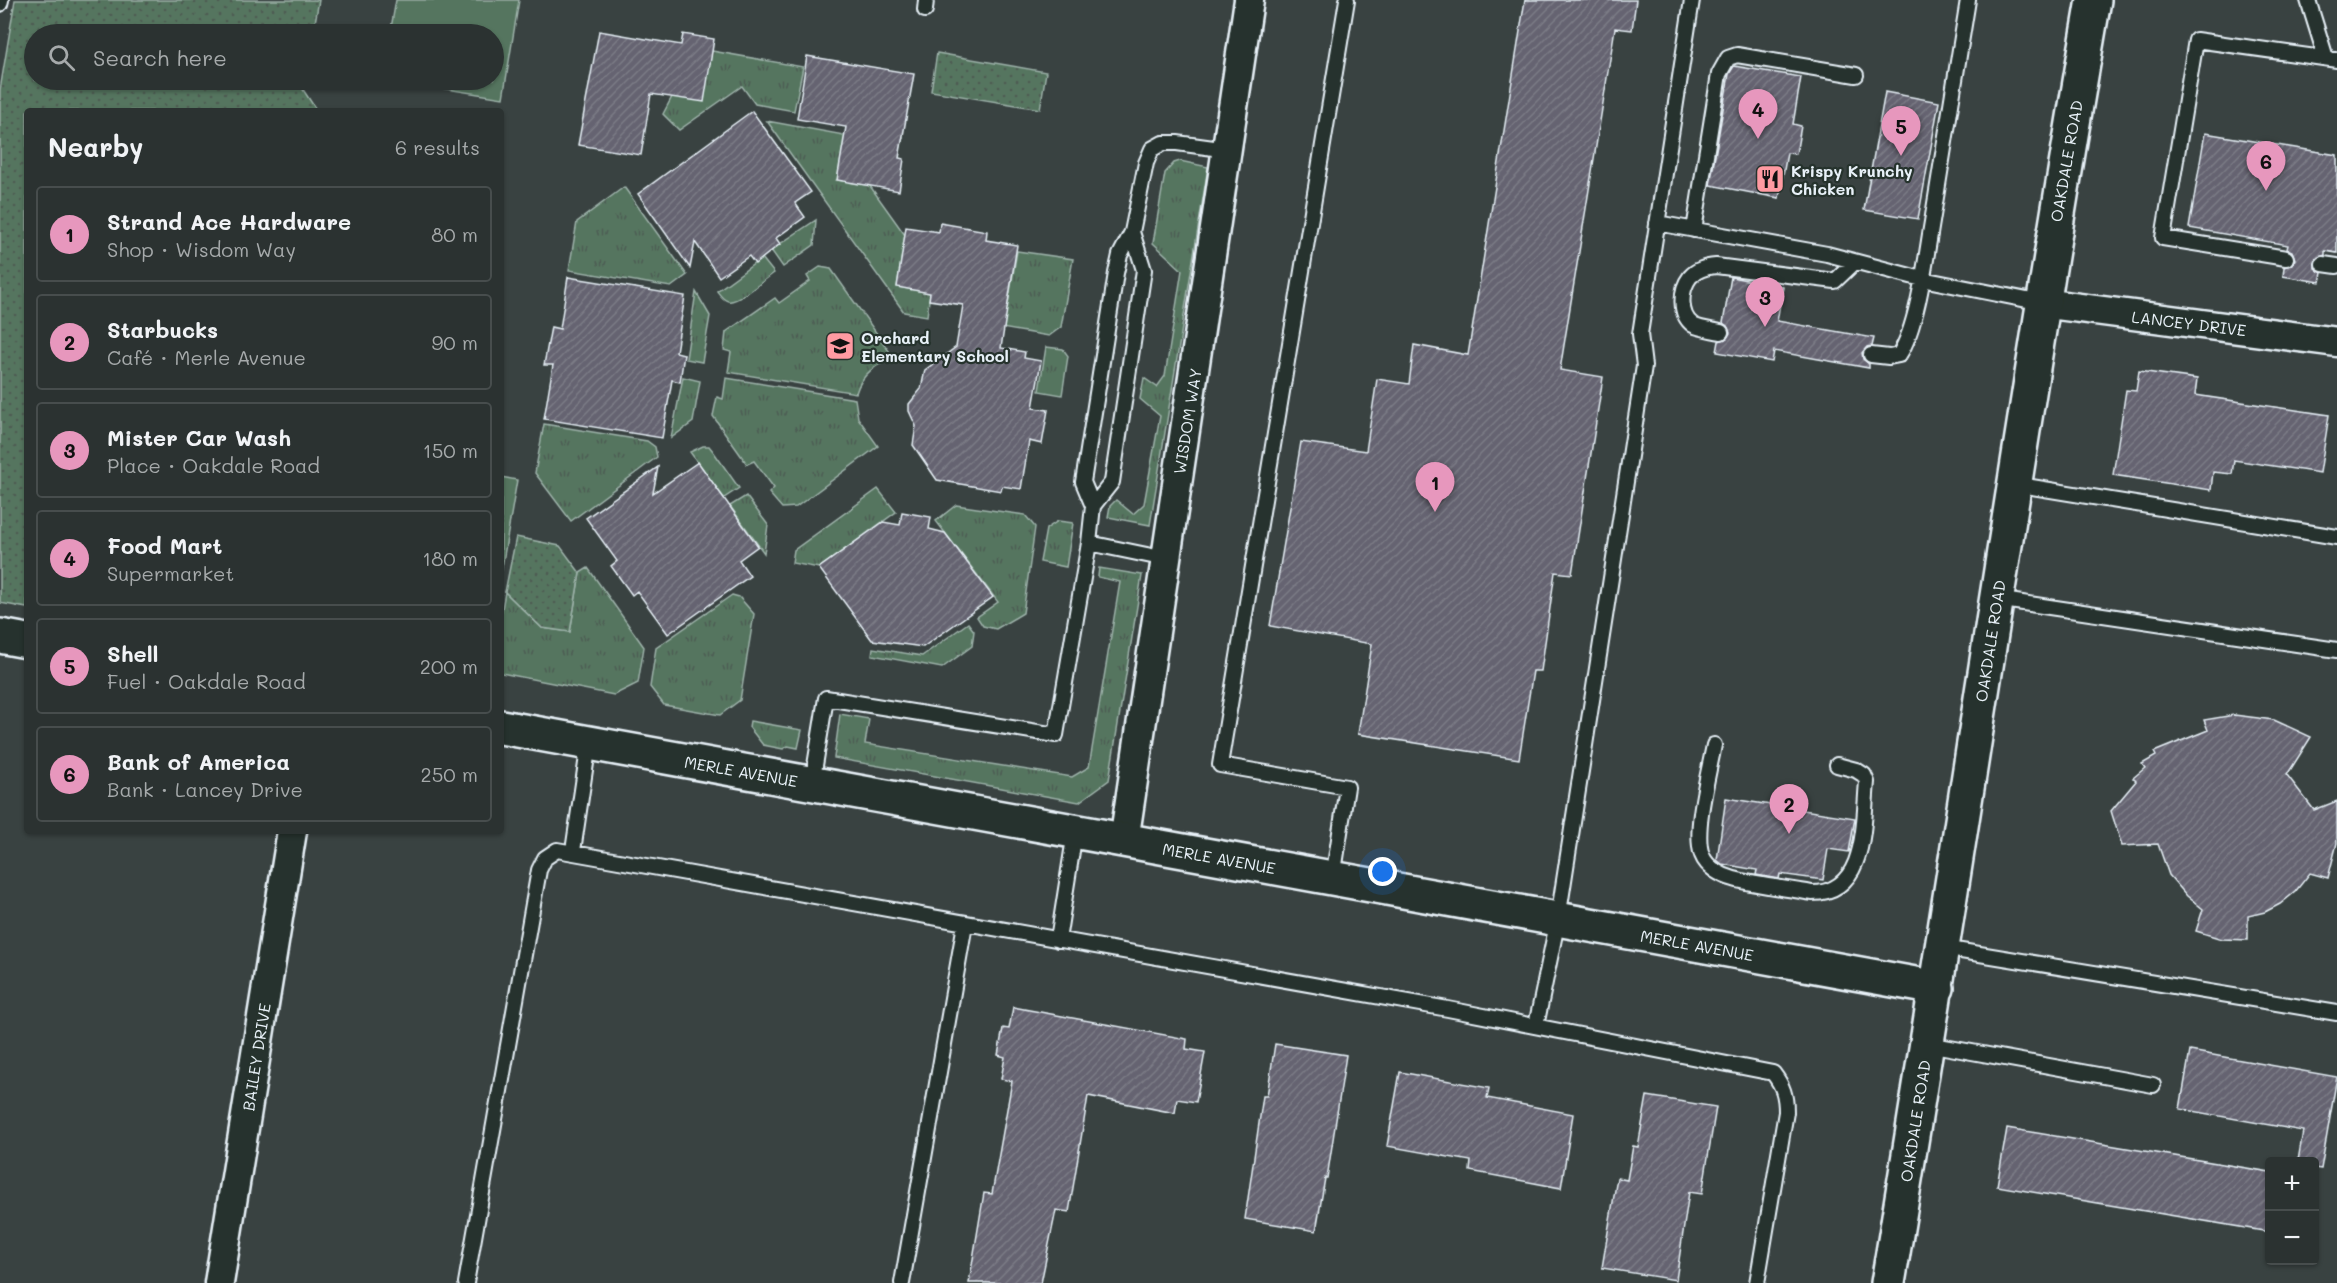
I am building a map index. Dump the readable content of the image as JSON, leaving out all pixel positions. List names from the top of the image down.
{
  "streets": {
    "street": [
      "OAKDALE ROAD",
      "LANCEY DRIVE",
      "WISDOM WAY",
      "MERLE AVENUE",
      "BAILEY DRIVE"
    ]
  },
  "crossings": [
    ["OAKDALE ROAD", "LANCEY DRIVE"],
    ["OAKDALE ROAD", "MERLE AVENUE"],
    ["WISDOM WAY", "MERLE AVENUE"]
  ],
  "places": {
    "restaurant": ["Krispy Krunchy Chicken"],
    "school or university": ["Orchard Elementary School"]
  },
  "page": {
    "search": "Search here",
    "pins": [
      "4",
      "5",
      "6",
      "3",
      "1",
      "2"
    ],
    "heading": ["Nearby", "6 results"],
    "list": [
      {
        "mark": "1",
        "name": "Strand Ace Hardware",
        "note": "Shop · Wisdom Way",
        "value": "80 m"
      },
      {
        "mark": "2",
        "name": "Starbucks",
        "note": "Café · Merle Avenue",
        "value": "90 m"
      },
      {
        "mark": "3",
        "name": "Mister Car Wash",
        "note": "Place · Oakdale Road",
        "value": "150 m"
      },
      {
        "mark": "4",
        "name": "Food Mart",
        "note": "Supermarket",
        "value": "180 m"
      },
      {
        "mark": "5",
        "name": "Shell",
        "note": "Fuel · Oakdale Road",
        "value": "200 m"
      },
      {
        "mark": "6",
        "name": "Bank of America",
        "note": "Bank · Lancey Drive",
        "value": "250 m"
      }
    ],
    "map_buttons": ["+", "−"]
  }
}
